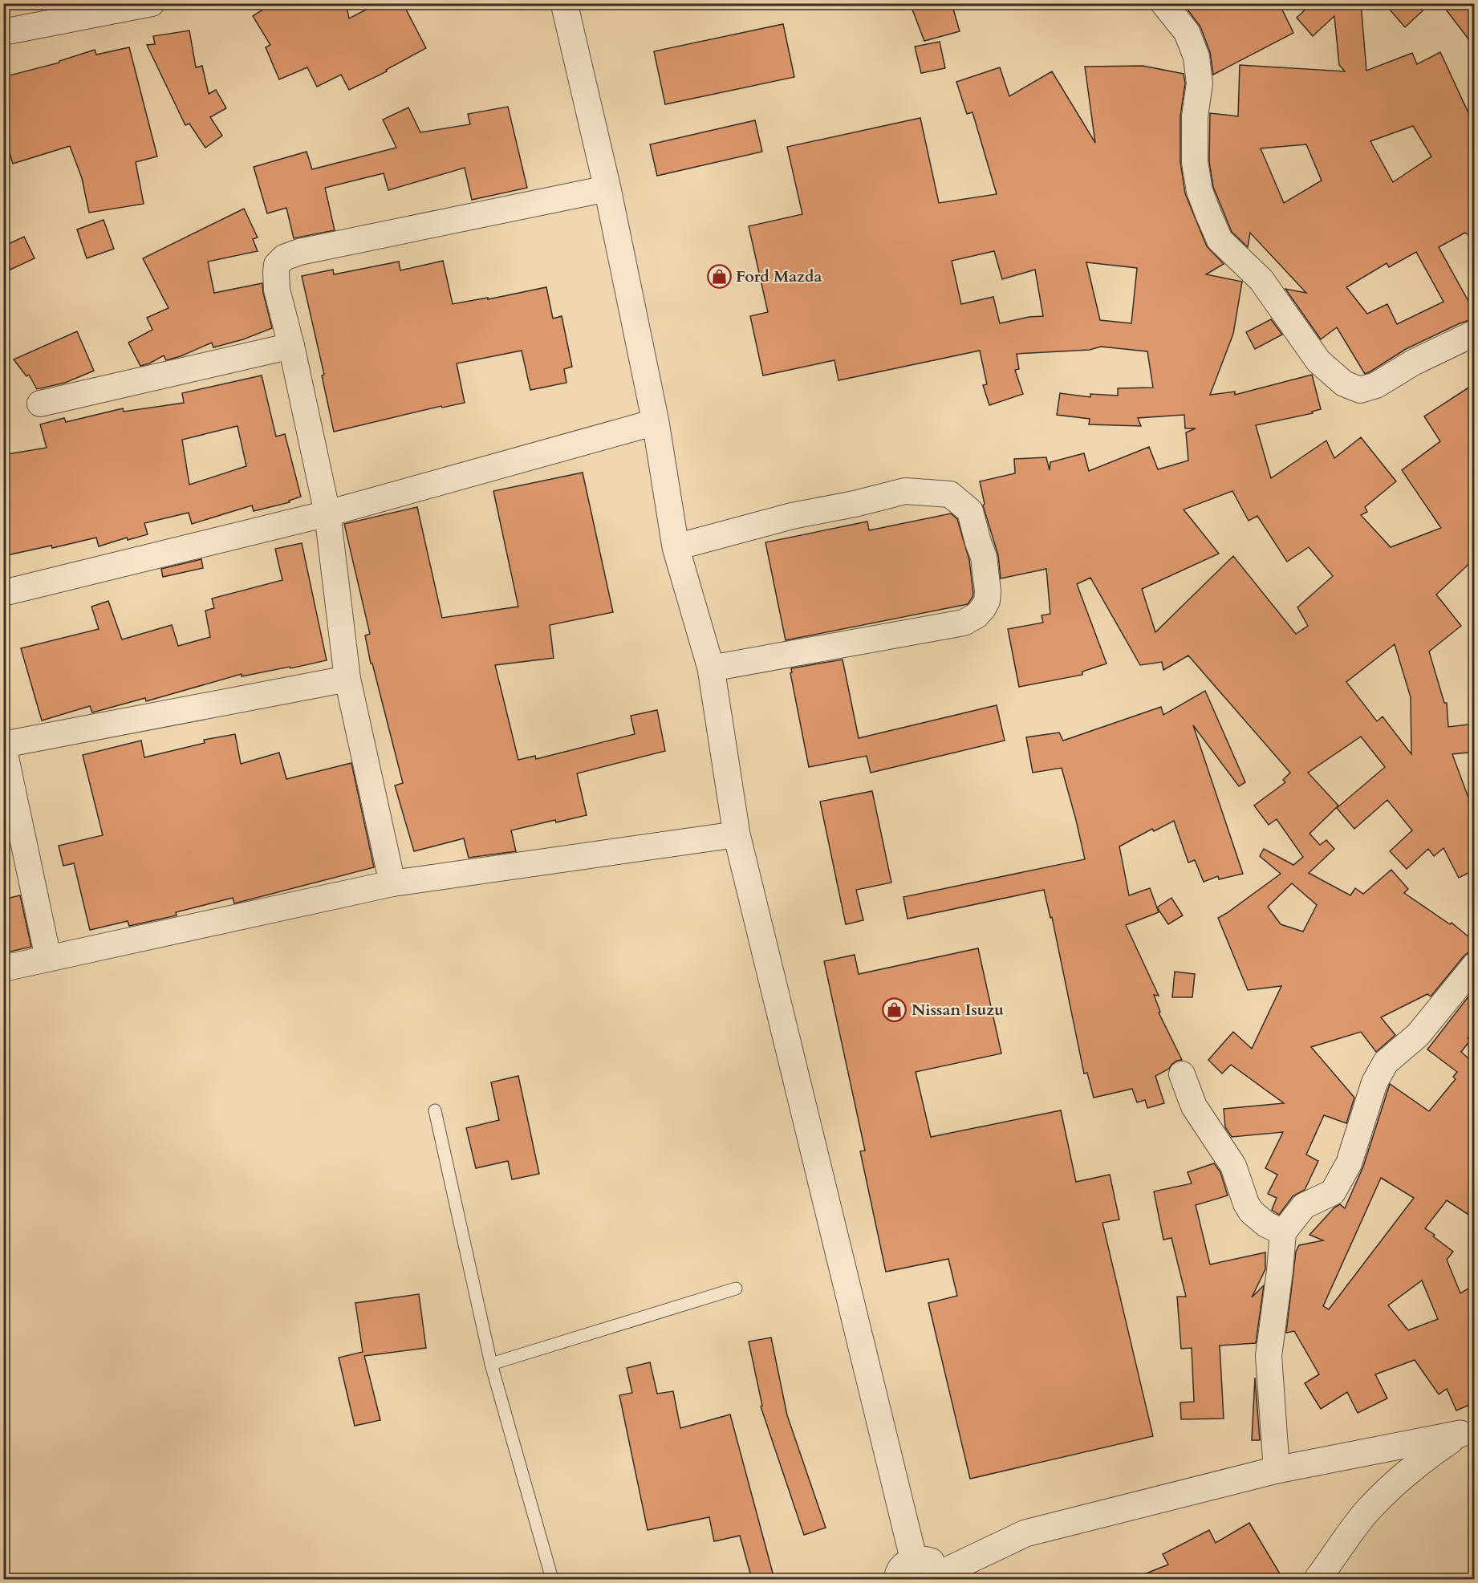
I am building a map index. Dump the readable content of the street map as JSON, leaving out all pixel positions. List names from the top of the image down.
{
  "places": {
    "shop": ["Ford Mazda", "Nissan Isuzu"]
  }
}
